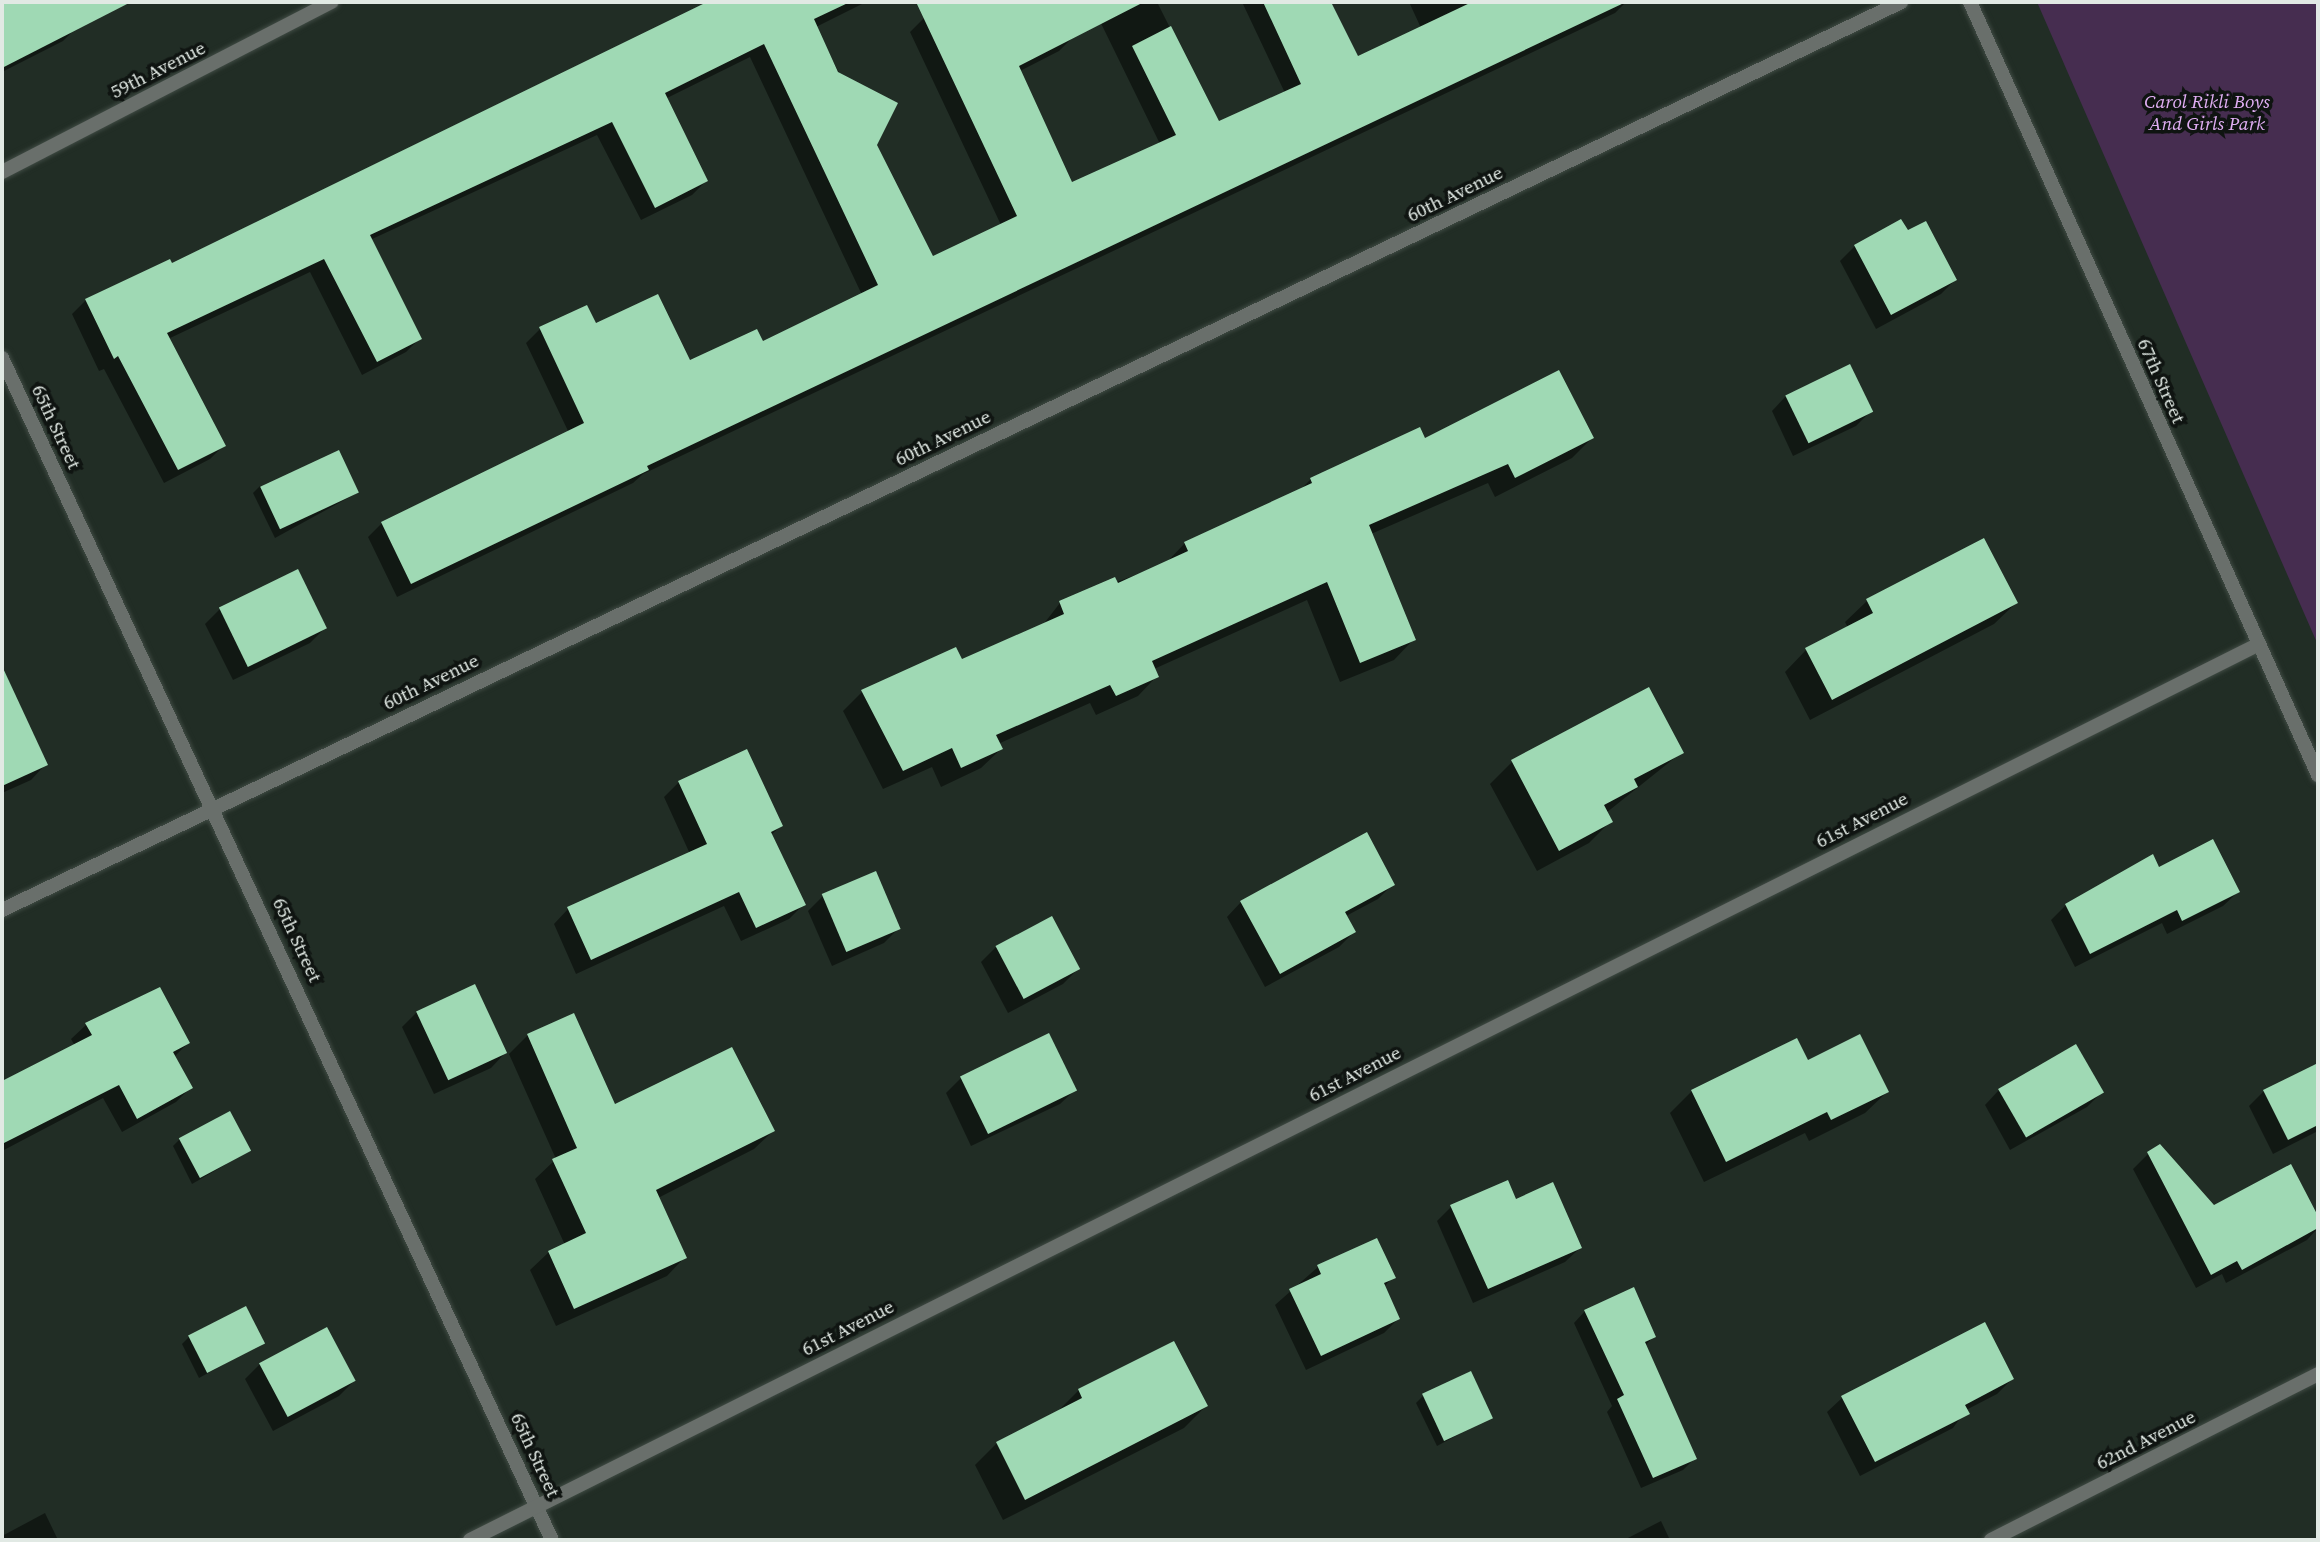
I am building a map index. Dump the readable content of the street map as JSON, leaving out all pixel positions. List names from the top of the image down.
{
  "streets": {
    "street": [
      "59th Avenue",
      "60th Avenue",
      "67th Street",
      "65th Street",
      "61st Avenue",
      "62nd Avenue"
    ]
  },
  "crossings": [
    ["60th Avenue", "65th Street"],
    ["67th Street", "61st Avenue"],
    ["65th Street", "61st Avenue"]
  ],
  "parks": ["Carol Rikli Boys And Girls Park"]
}
